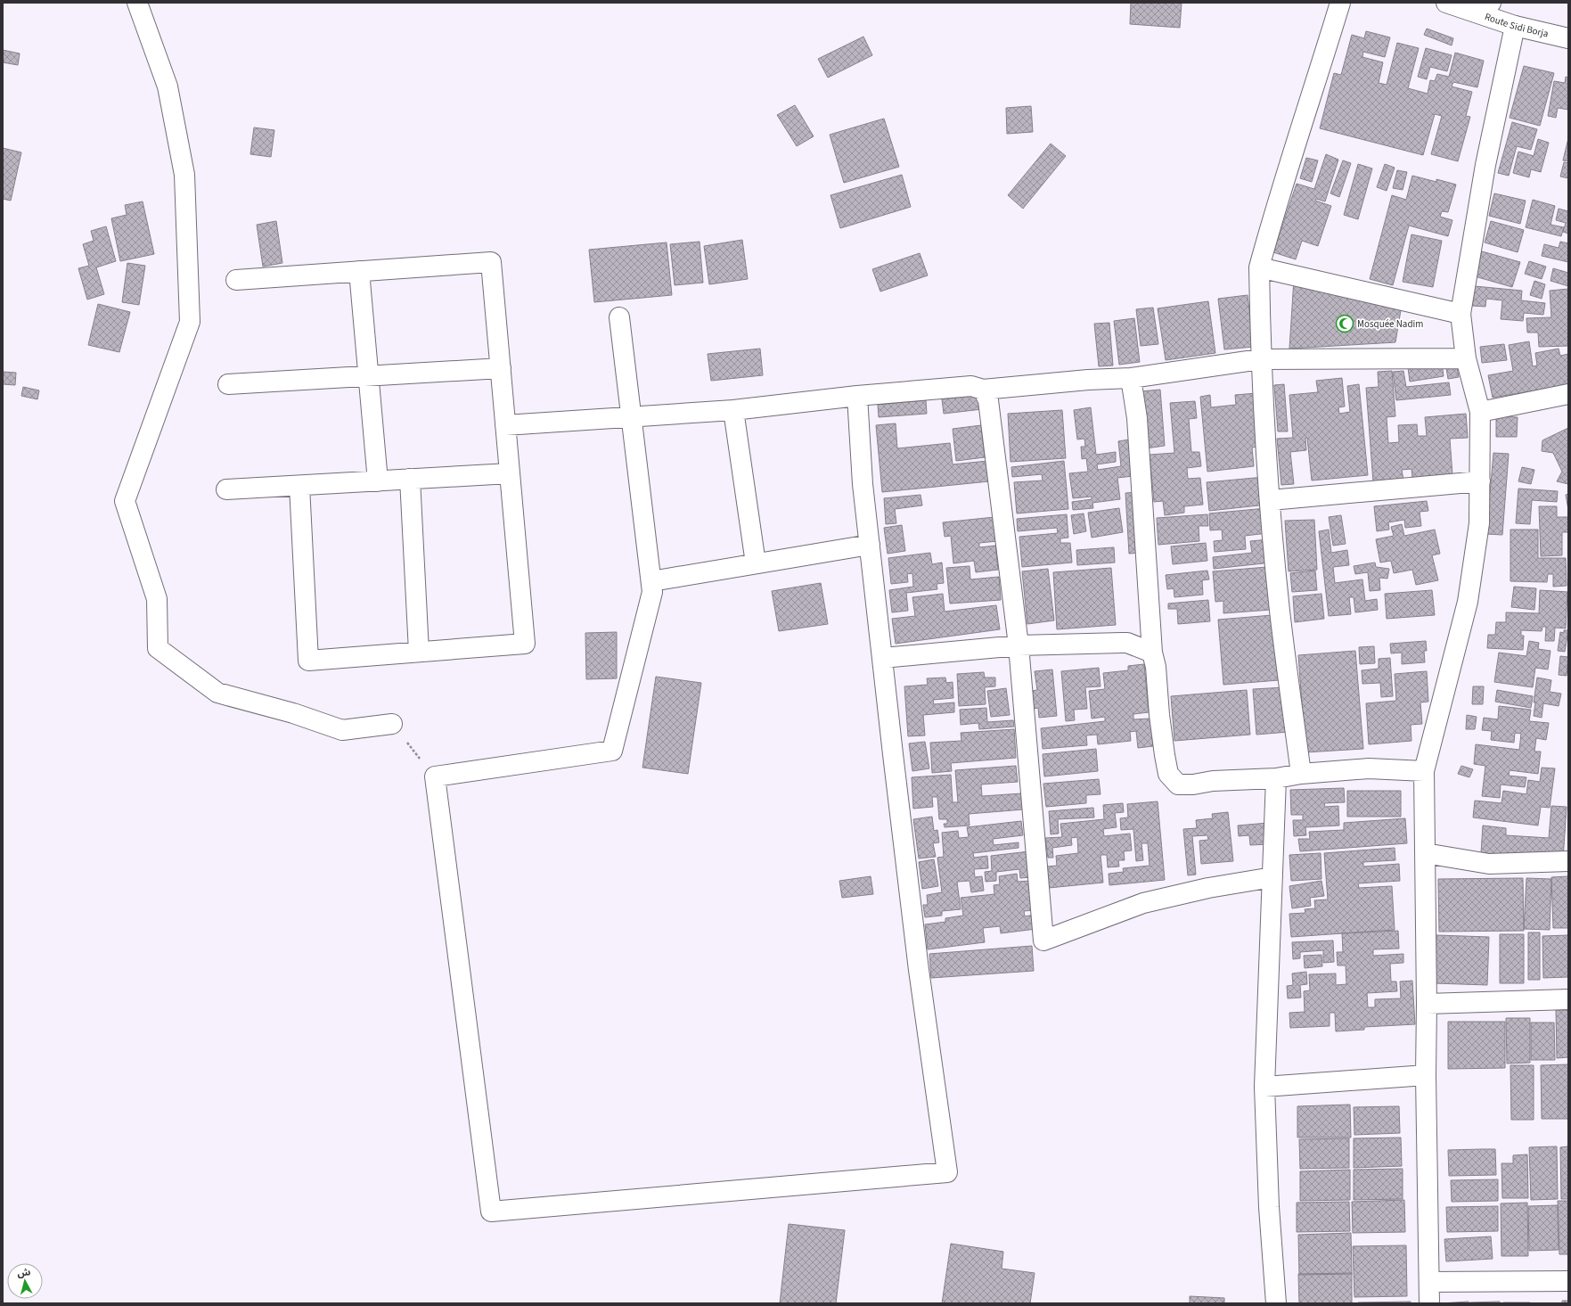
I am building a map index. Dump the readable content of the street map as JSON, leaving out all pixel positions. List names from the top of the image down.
{
  "streets": {
    "street": ["Route Sidi Borja"]
  },
  "places": {
    "mosque": ["Mosquée Nadim"]
  },
  "north": "top"
}
